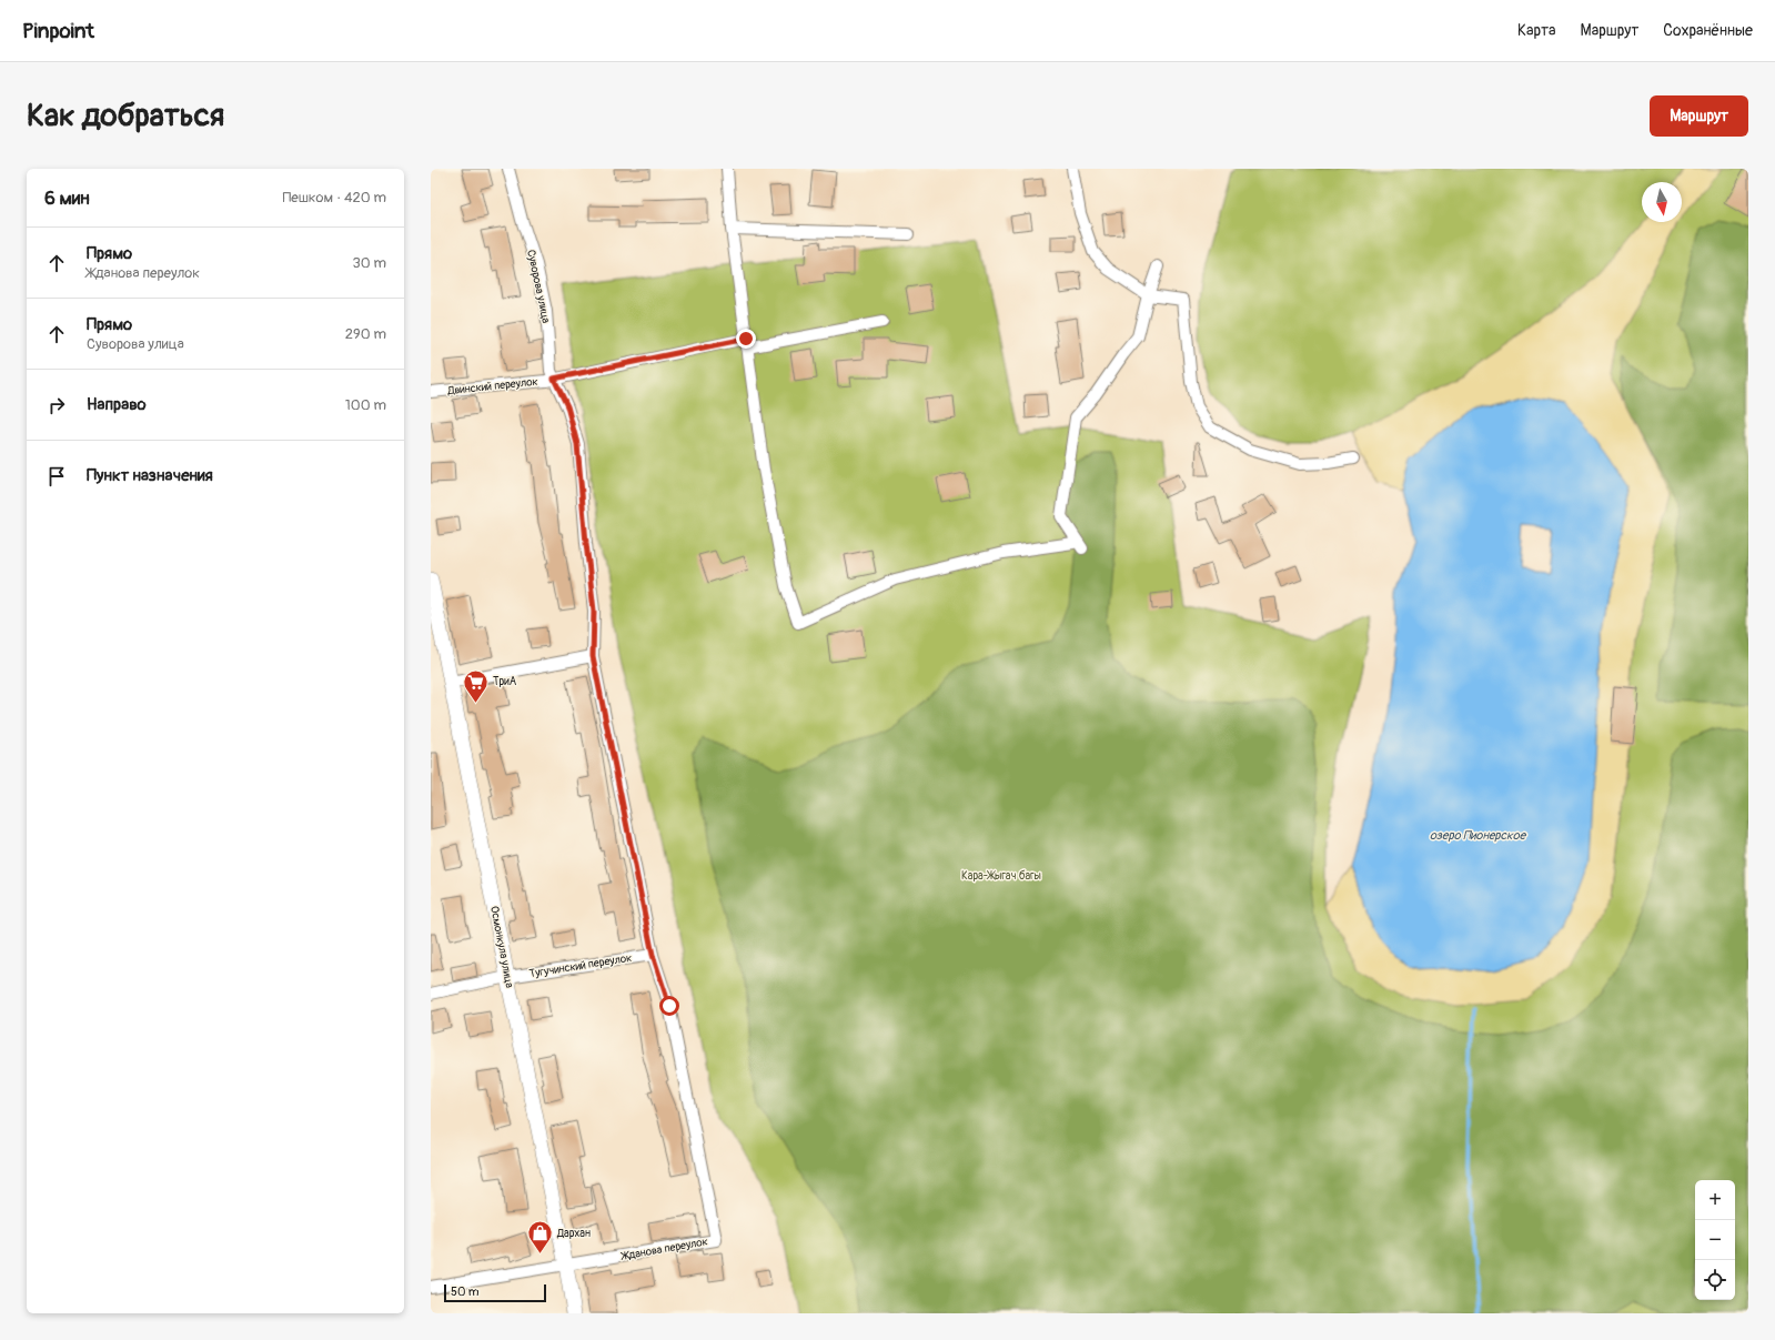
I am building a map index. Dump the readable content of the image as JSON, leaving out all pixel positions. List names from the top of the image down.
{
  "streets": {
    "street": [
      "Суворова улица",
      "Двинский переулок",
      "Осмонкула улица",
      "Тугучинский переулок",
      "Жданова переулок"
    ]
  },
  "crossings": [
    ["Суворова улица", "Двинский переулок"],
    ["Суворова улица", "Тугучинский переулок"],
    ["Суворова улица", "Жданова переулок"],
    ["Осмонкула улица", "Тугучинский переулок"],
    ["Осмонкула улица", "Жданова переулок"],
    ["Тугучинский переулок", "Жданова переулок"]
  ],
  "water": ["озеро Пионерское"],
  "parks": ["Кара-Жыгач багы"],
  "places": {
    "supermarket": ["ТриА"],
    "shop": ["Дархан"]
  },
  "scale_bar": "50 m",
  "north": "bottom",
  "page": {
    "header": "Pinpoint",
    "nav": ["Карта", "Маршрут", "Сохранённые"],
    "buttons": "Маршрут",
    "title": "Как добраться",
    "heading": ["6 мин", "Пешком · 420 m"],
    "list": [
      ["Прямо", "Жданова переулок", "30 m"],
      ["Прямо", "Суворова улица", "290 m"],
      ["Направо", "100 m"],
      "Пункт назначения"
    ],
    "map_buttons": ["+", "−"],
    "scale": "50 m"
  }
}
